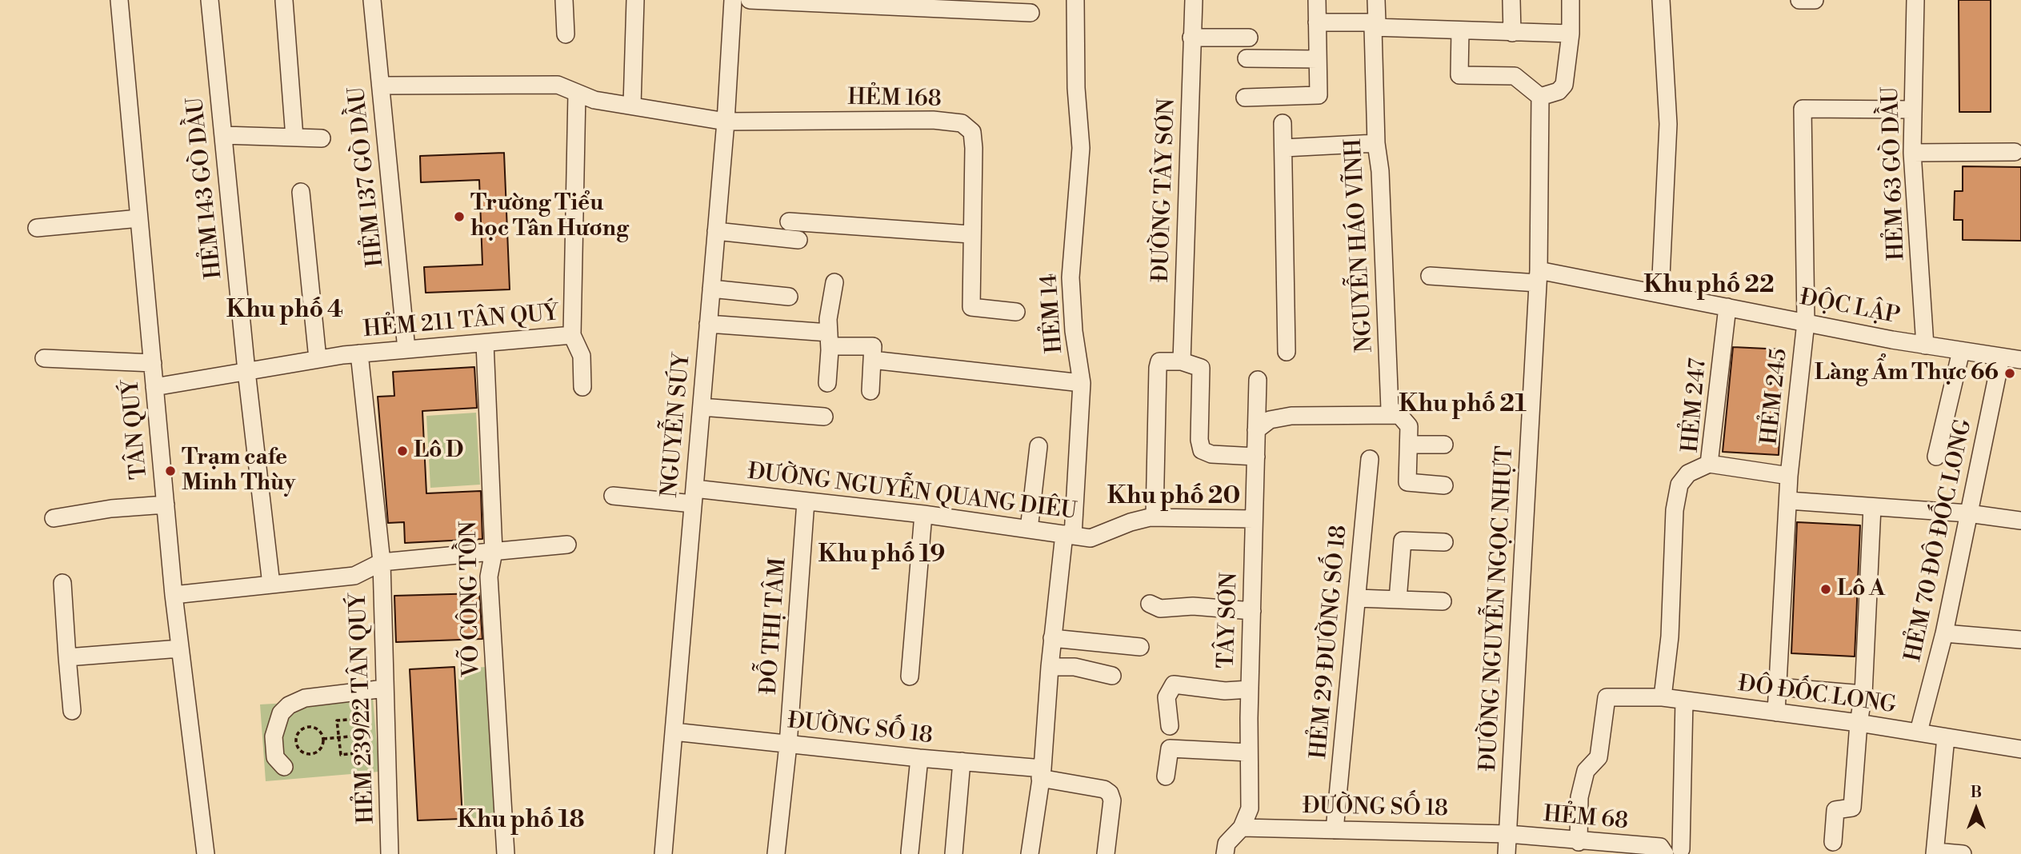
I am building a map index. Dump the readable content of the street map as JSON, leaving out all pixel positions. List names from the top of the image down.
{
  "streets": {
    "street": [
      "HẺM 168",
      "HẺM 63 GÒ DẦU",
      "HẺM 137 GÒ DẦU",
      "HẺM 143 GÒ DẦU",
      "ĐƯỜNG TÂY SƠN",
      "NGUYỄN HÁO VĨNH",
      "ĐỘC LẬP",
      "HẺM 14",
      "HẺM 211 TÂN QUÝ",
      "HẺM 245",
      "HẺM 247",
      "NGUYỄN SÚY",
      "TÂN QUÝ",
      "ĐƯỜNG NGUYỄN QUANG DIÊU",
      "HẺM 70 ĐÔ ĐỐC LONG",
      "VÕ CÔNG TỒN",
      "ĐƯỜNG NGUYỄN NGỌC NHỰT",
      "TÂY SƠN",
      "ĐỖ THỊ TÂM",
      "HẺM 29 ĐƯỜNG SỐ 18",
      "ĐÔ ĐỐC LONG",
      "HẺM 239/22 TÂN QUÝ",
      "ĐƯỜNG SỐ 18",
      "HẺM 68"
    ]
  },
  "crossings": [
    ["HẺM 168", "HẺM 137 GÒ DẦU"],
    ["HẺM 168", "NGUYỄN SÚY"],
    ["HẺM 63 GÒ DẦU", "ĐỘC LẬP"],
    ["HẺM 63 GÒ DẦU", "HẺM 245"],
    ["HẺM 137 GÒ DẦU", "HẺM 211 TÂN QUÝ"],
    ["HẺM 143 GÒ DẦU", "HẺM 211 TÂN QUÝ"],
    ["ĐỘC LẬP", "HẺM 245"],
    ["ĐỘC LẬP", "HẺM 247"],
    ["ĐỘC LẬP", "HẺM 70 ĐÔ ĐỐC LONG"],
    ["ĐỘC LẬP", "ĐƯỜNG NGUYỄN NGỌC NHỰT"],
    ["HẺM 14", "ĐƯỜNG NGUYỄN QUANG DIÊU"],
    ["HẺM 14", "ĐƯỜNG SỐ 18"],
    ["HẺM 211 TÂN QUÝ", "TÂN QUÝ"],
    ["HẺM 211 TÂN QUÝ", "VÕ CÔNG TỒN"],
    ["HẺM 211 TÂN QUÝ", "HẺM 239/22 TÂN QUÝ"],
    ["HẺM 245", "HẺM 247"],
    ["HẺM 245", "ĐÔ ĐỐC LONG"],
    ["NGUYỄN SÚY", "ĐƯỜNG NGUYỄN QUANG DIÊU"],
    ["NGUYỄN SÚY", "ĐƯỜNG SỐ 18"],
    ["ĐƯỜNG NGUYỄN QUANG DIÊU", "TÂY SƠN"],
    ["ĐƯỜNG NGUYỄN QUANG DIÊU", "ĐỖ THỊ TÂM"],
    ["HẺM 70 ĐÔ ĐỐC LONG", "ĐÔ ĐỐC LONG"],
    ["ĐƯỜNG NGUYỄN NGỌC NHỰT", "ĐƯỜNG SỐ 18"],
    ["ĐƯỜNG NGUYỄN NGỌC NHỰT", "HẺM 68"],
    ["TÂY SƠN", "ĐƯỜNG SỐ 18"],
    ["ĐỖ THỊ TÂM", "ĐƯỜNG SỐ 18"],
    ["HẺM 29 ĐƯỜNG SỐ 18", "ĐƯỜNG SỐ 18"],
    ["ĐÔ ĐỐC LONG", "HẺM 68"],
    ["ĐƯỜNG SỐ 18", "HẺM 68"]
  ],
  "districts": [
    "Khu phố 22",
    "Khu phố 4",
    "Khu phố 21",
    "Khu phố 20",
    "Khu phố 19",
    "Khu phố 18"
  ],
  "places": [
    "Trường Tiểu học Tân Hương",
    "Làng Ẩm Thực 66",
    "Lô D",
    "Trạm cafe Minh Thùy",
    "Lô A"
  ],
  "north": "top"
}
